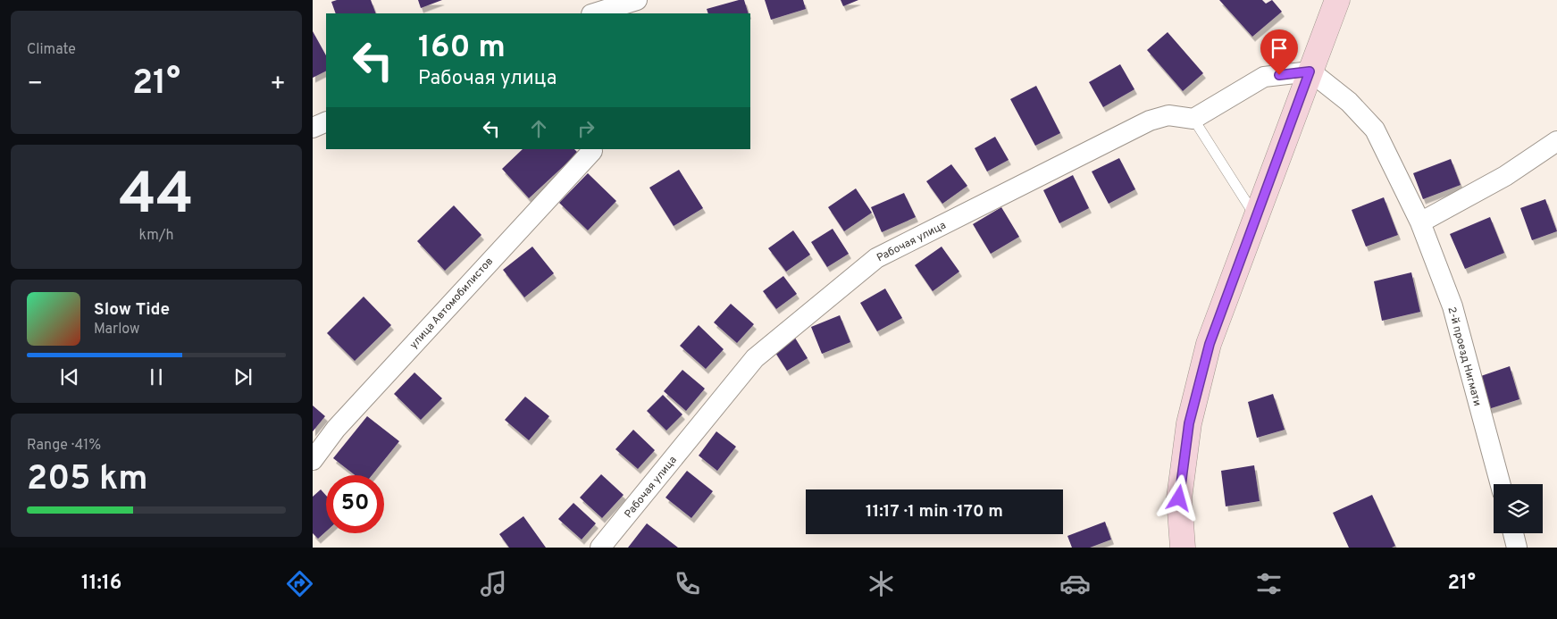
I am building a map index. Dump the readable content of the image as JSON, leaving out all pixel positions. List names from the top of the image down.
{
  "streets": {
    "street": ["Рабочая улица", "улица Автомобилистов", "2-й проезд Нигмати"]
  },
  "page": {
    "tile": [
      "Climate",
      ["44", "km/h"],
      ["Range · 41%", "205 km"]
    ],
    "turn": ["160 m", "Рабочая улица"],
    "heat": ["−", "21°", "+"],
    "song": ["Slow Tide", "Marlow"],
    "limit": "50",
    "trip": "11:17 · 1 min · 170 m",
    "tabs": ["11:16", "21°"]
  }
}
